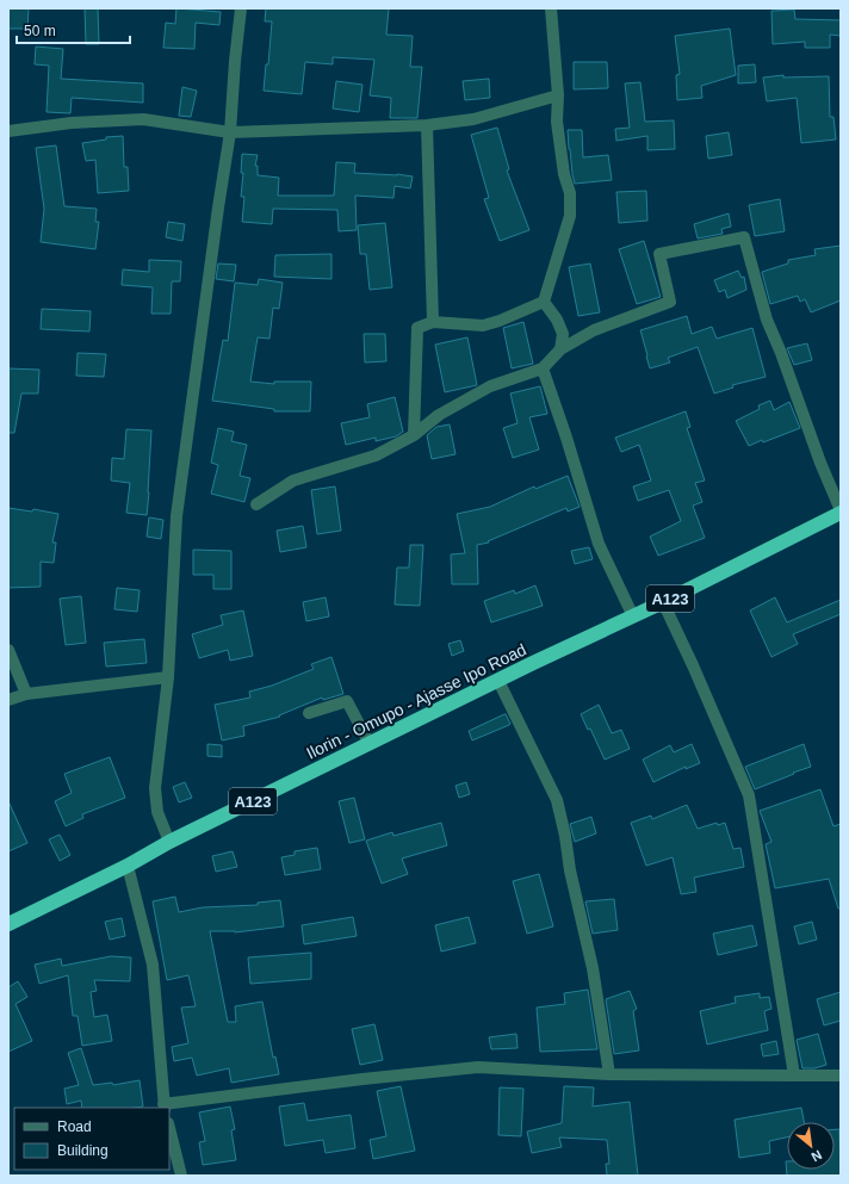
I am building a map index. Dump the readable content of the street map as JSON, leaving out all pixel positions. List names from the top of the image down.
{
  "streets": {
    "highway": ["A123", "Ilorin - Omupo - Ajasse Ipo Road"]
  },
  "legend": ["Road", "Building"],
  "scale_bar": "50 m",
  "north": "bottom right"
}
